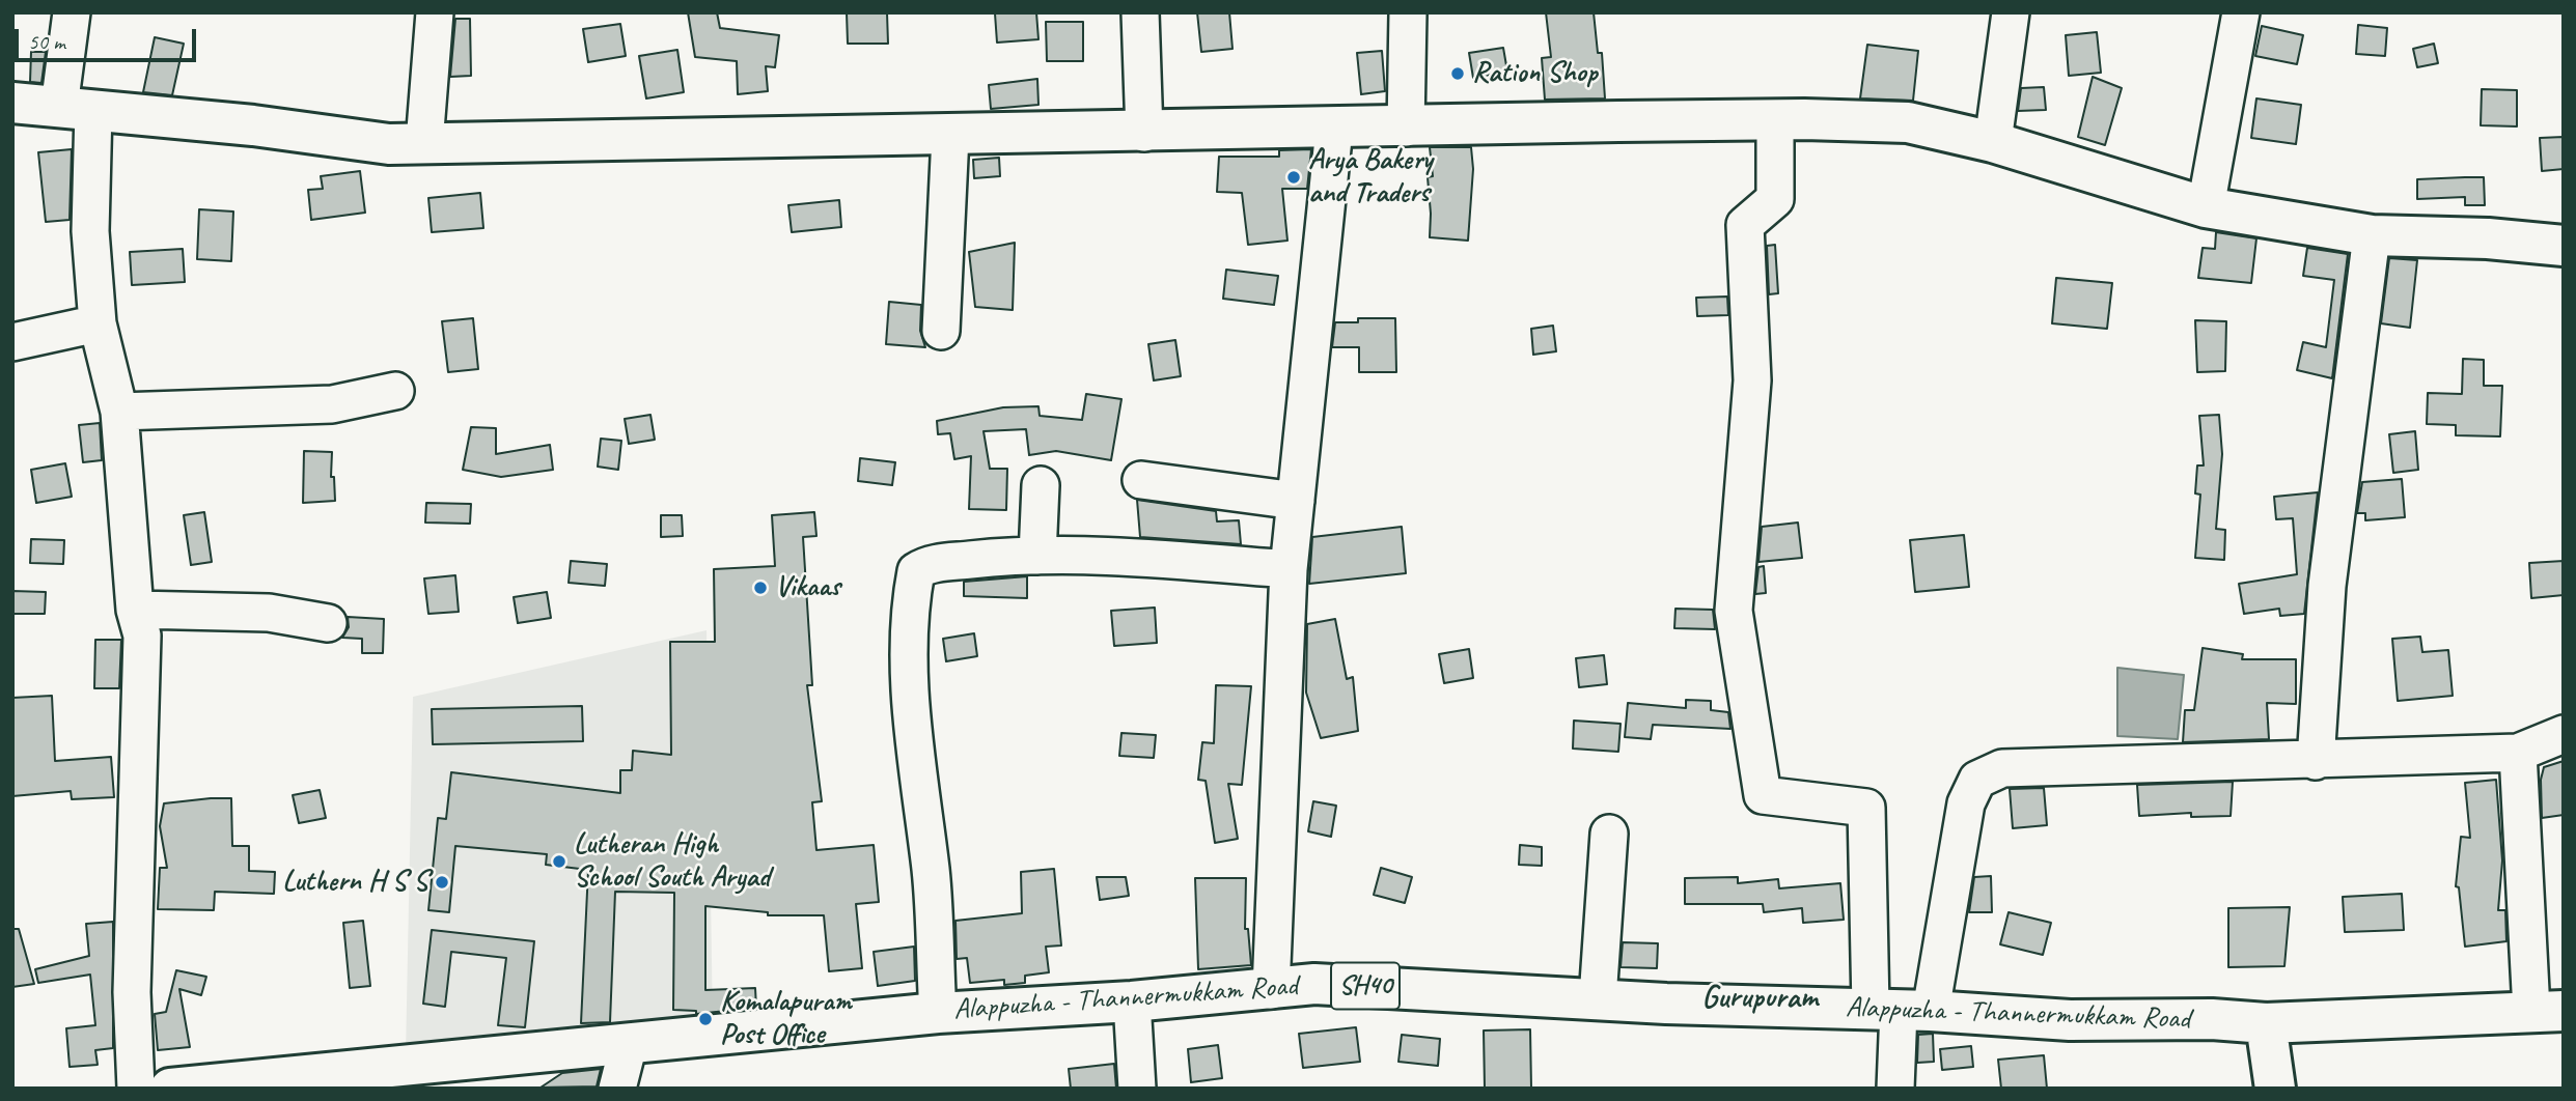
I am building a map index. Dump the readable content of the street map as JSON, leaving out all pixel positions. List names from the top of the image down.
{
  "streets": {
    "main road": ["SH40", "Alappuzha - Thannermukkam Road"]
  },
  "districts": ["Gurupuram"],
  "places": [
    "Ration Shop",
    "Arya Bakery and Traders",
    "Vikaas",
    "Lutheran High School South Aryad",
    "Luthern H S S",
    "Komalapuram Post Office"
  ],
  "scale_bar": "50 m"
}
